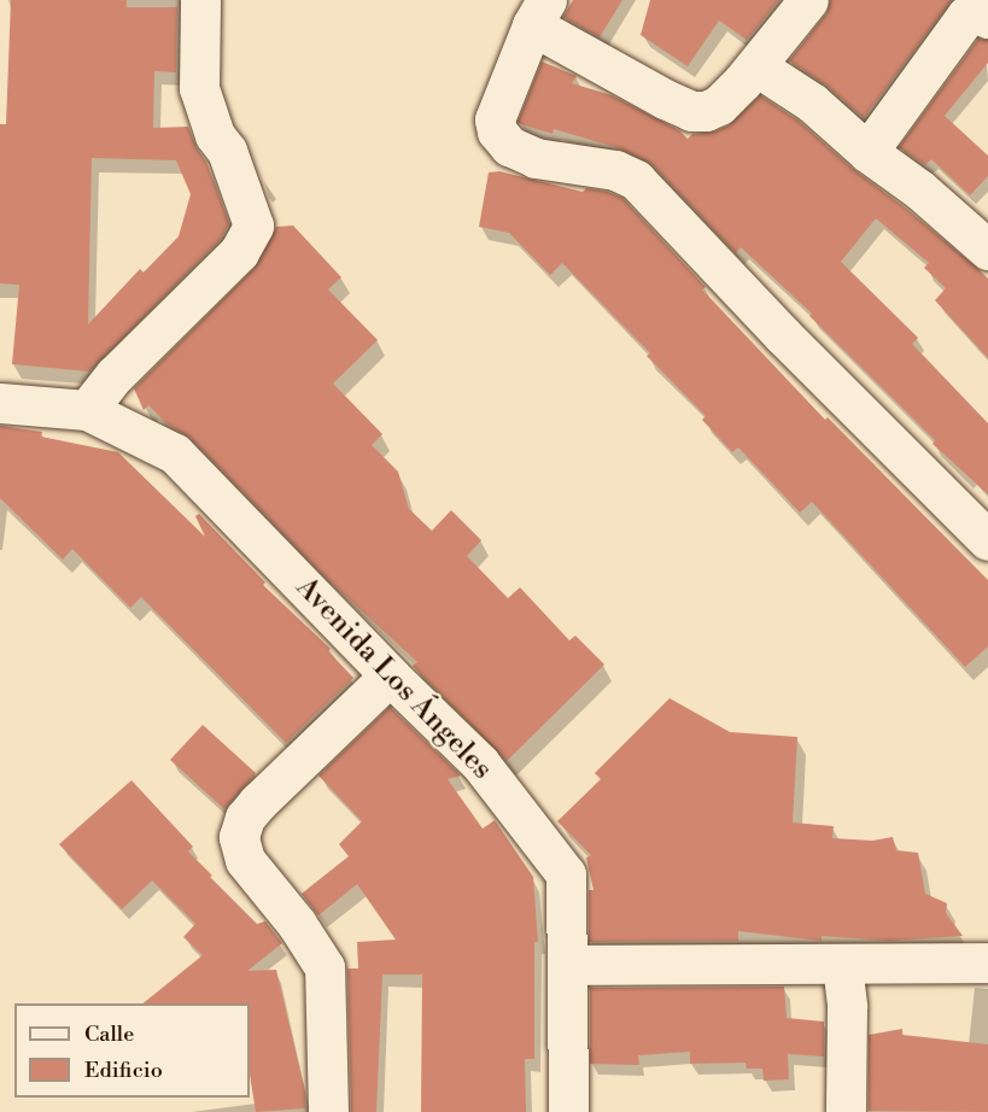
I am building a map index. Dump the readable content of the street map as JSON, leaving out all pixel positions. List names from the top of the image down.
{
  "streets": {
    "street": ["Avenida Los Ángeles"]
  },
  "legend": ["Calle", "Edificio"]
}
